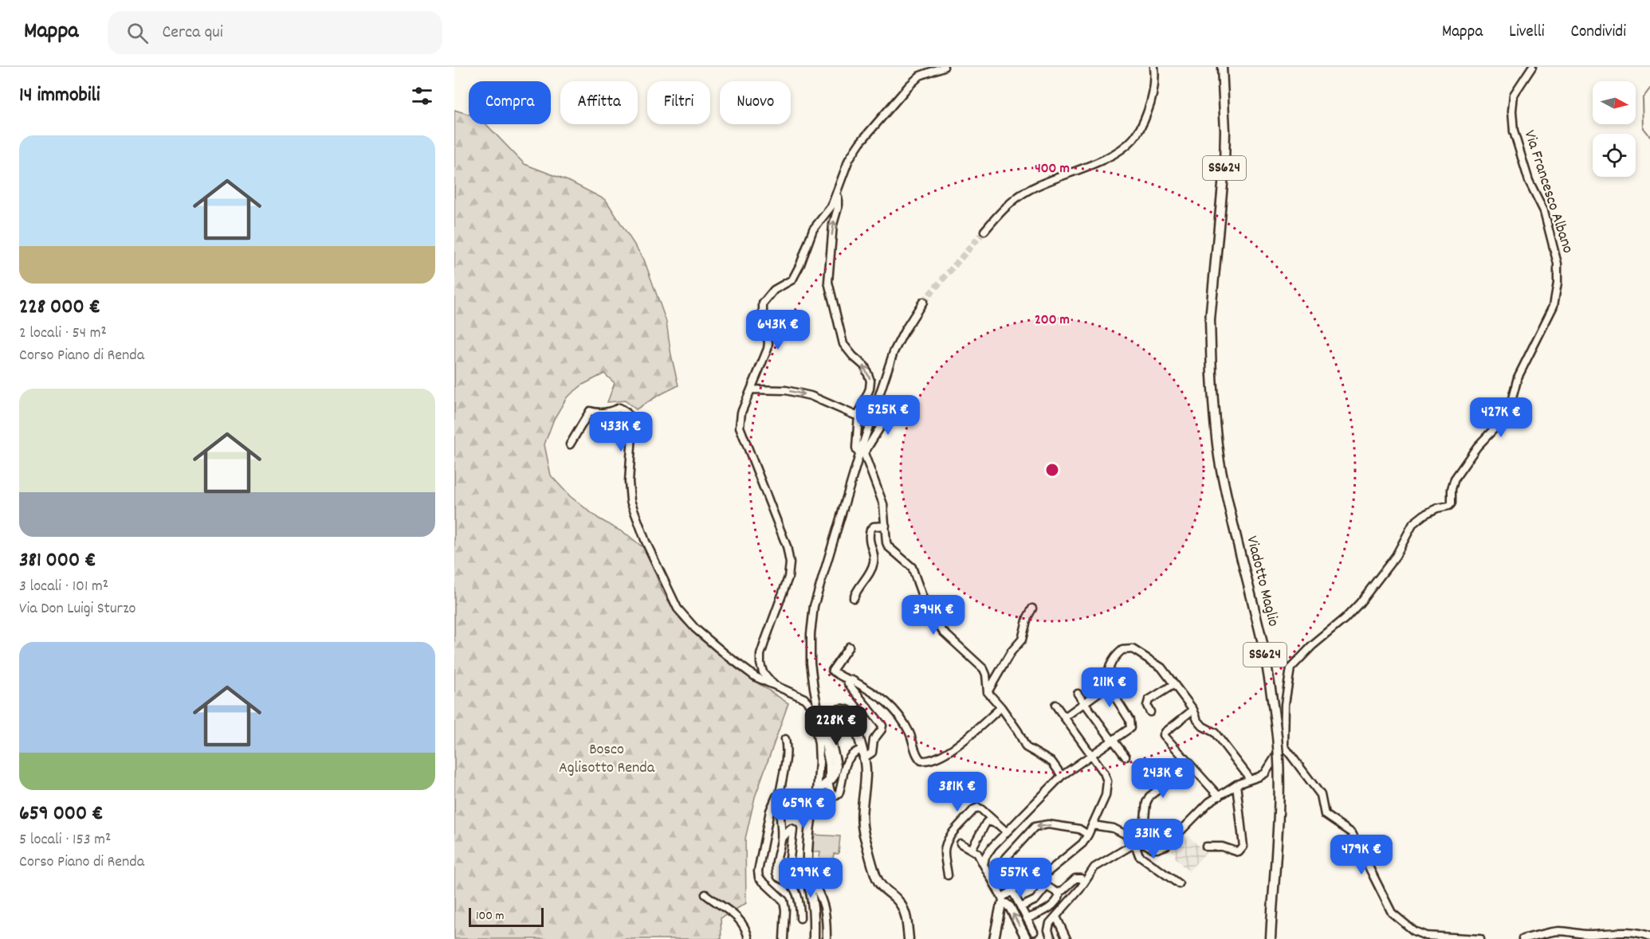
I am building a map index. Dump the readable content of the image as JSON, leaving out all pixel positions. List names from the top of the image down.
{
  "streets": {
    "main road": ["SS624", "Viadotto Maglio"],
    "street": ["Via Francesco Albano"]
  },
  "parks": ["Bosco Aglisotto Renda"],
  "scale_bar": "100 m",
  "north": "right",
  "page": {
    "header": "Mappa",
    "search": "Cerca qui",
    "nav": ["Mappa", "Livelli", "Condividi"],
    "heading": "14 immobili",
    "chip": [
      "Compra",
      "Affitta",
      "Filtri",
      "Nuovo"
    ],
    "list": [
      {
        "name": "228 000 €",
        "note": "2 locali · 54 m² · Corso Piano di Renda"
      },
      {
        "name": "381 000 €",
        "note": "3 locali · 101 m² · Via Don Luigi Sturzo"
      },
      {
        "name": "659 000 €",
        "note": "5 locali · 153 m² · Corso Piano di Renda"
      }
    ],
    "price": [
      "643K €",
      "525K €",
      "427K €",
      "433K €",
      "394K €",
      "211K €",
      "228K €",
      "243K €",
      "381K €",
      "659K €",
      "331K €",
      "479K €",
      "299K €",
      "557K €"
    ],
    "scale": "100 m"
  },
  "rings": ["400 m", "200 m"]
}
